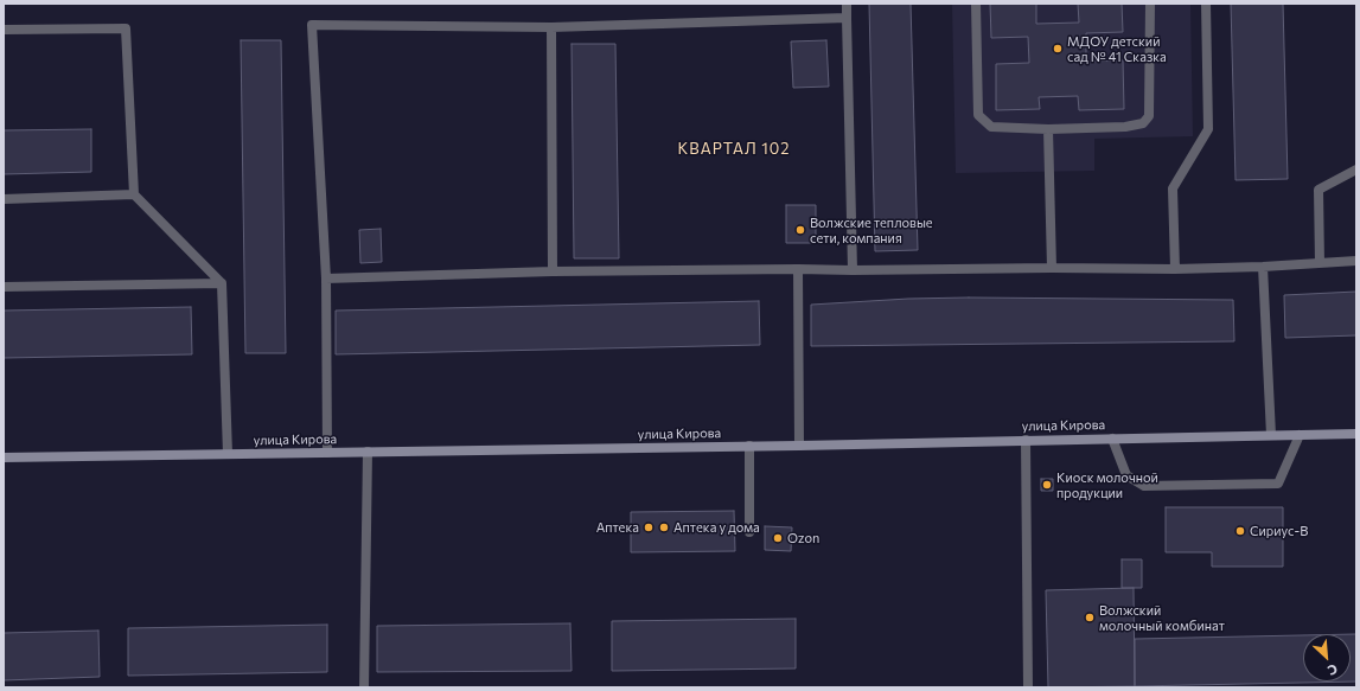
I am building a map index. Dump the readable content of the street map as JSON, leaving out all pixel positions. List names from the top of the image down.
{
  "streets": {
    "street": ["улица Кирова"]
  },
  "districts": ["КВАРТАЛ 102"],
  "places": [
    "МДОУ детский сад № 41 Сказка",
    "Волжские тепловые сети, компания",
    "Киоск молочной продукции",
    "Аптека",
    "Аптека у дома",
    "Сириус-В",
    "Ozon",
    "Волжский молочный комбинат"
  ],
  "north": "bottom right"
}
